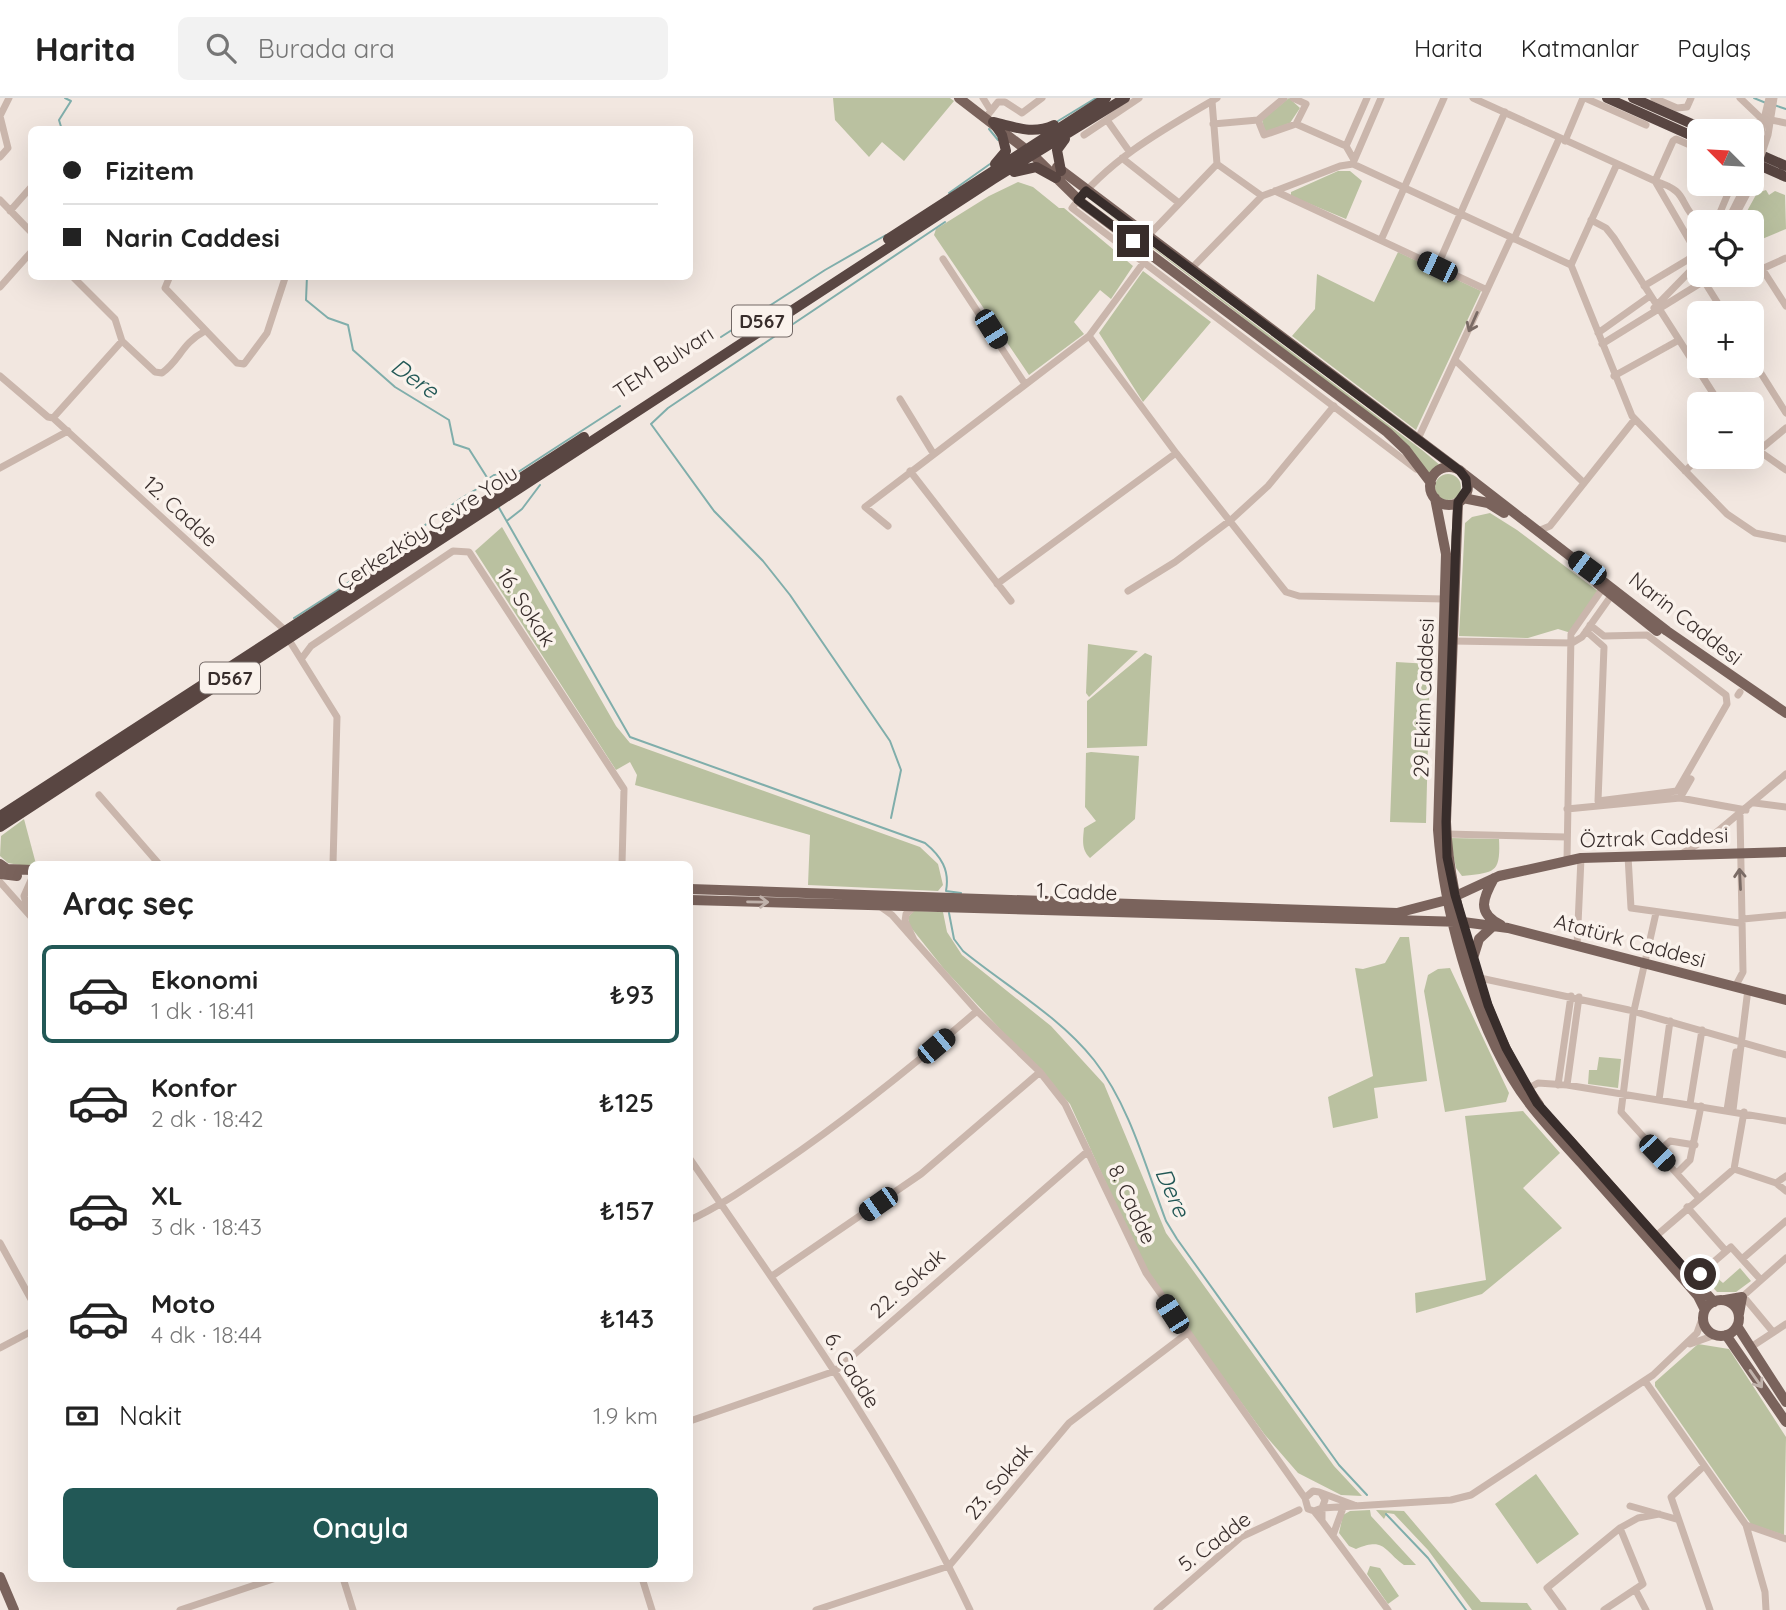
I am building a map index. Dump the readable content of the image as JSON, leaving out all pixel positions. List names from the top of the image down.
{
  "streets": {
    "highway": ["D567", "TEM Bulvarı", "Çerkezköy Çevre Yolu"],
    "main road": [
      "Narin Caddesi",
      "29 Ekim Caddesi",
      "Öztrak Caddesi",
      "1. Cadde",
      "Atatürk Caddesi"
    ],
    "street": [
      "12. Cadde",
      "16. Sokak",
      "8. Cadde",
      "22. Sokak",
      "6. Cadde",
      "23. Sokak",
      "5. Cadde"
    ]
  },
  "crossings": [
    ["D567", "TEM Bulvarı"],
    ["D567", "12. Cadde"],
    ["D567", "Çerkezköy Çevre Yolu"],
    ["TEM Bulvarı", "Çerkezköy Çevre Yolu"],
    ["12. Cadde", "Çerkezköy Çevre Yolu"],
    ["12. Cadde", "16. Sokak"],
    ["Narin Caddesi", "29 Ekim Caddesi"],
    ["29 Ekim Caddesi", "Öztrak Caddesi"],
    ["29 Ekim Caddesi", "1. Cadde"],
    ["29 Ekim Caddesi", "Atatürk Caddesi"],
    ["Öztrak Caddesi", "1. Cadde"],
    ["1. Cadde", "Atatürk Caddesi"],
    ["1. Cadde", "8. Cadde"],
    ["8. Cadde", "22. Sokak"],
    ["8. Cadde", "23. Sokak"],
    ["8. Cadde", "5. Cadde"],
    ["22. Sokak", "6. Cadde"],
    ["6. Cadde", "23. Sokak"]
  ],
  "water": ["Dere"],
  "north": "top left",
  "page": {
    "header": "Harita",
    "search": "Burada ara",
    "nav": ["Harita", "Katmanlar", "Paylaş"],
    "map_buttons": ["+", "−"],
    "banner": ["Fizitem", "Narin Caddesi"],
    "heading": "Araç seç",
    "list": [
      {
        "name": "Ekonomi",
        "note": "1 dk · 18:41",
        "value": "₺93"
      },
      {
        "name": "Konfor",
        "note": "2 dk · 18:42",
        "value": "₺125"
      },
      {
        "name": "XL",
        "note": "3 dk · 18:43",
        "value": "₺157"
      },
      {
        "name": "Moto",
        "note": "4 dk · 18:44",
        "value": "₺143"
      }
    ],
    "pay": ["Nakit", "1.9 km"],
    "buttons": "Onayla"
  }
}
